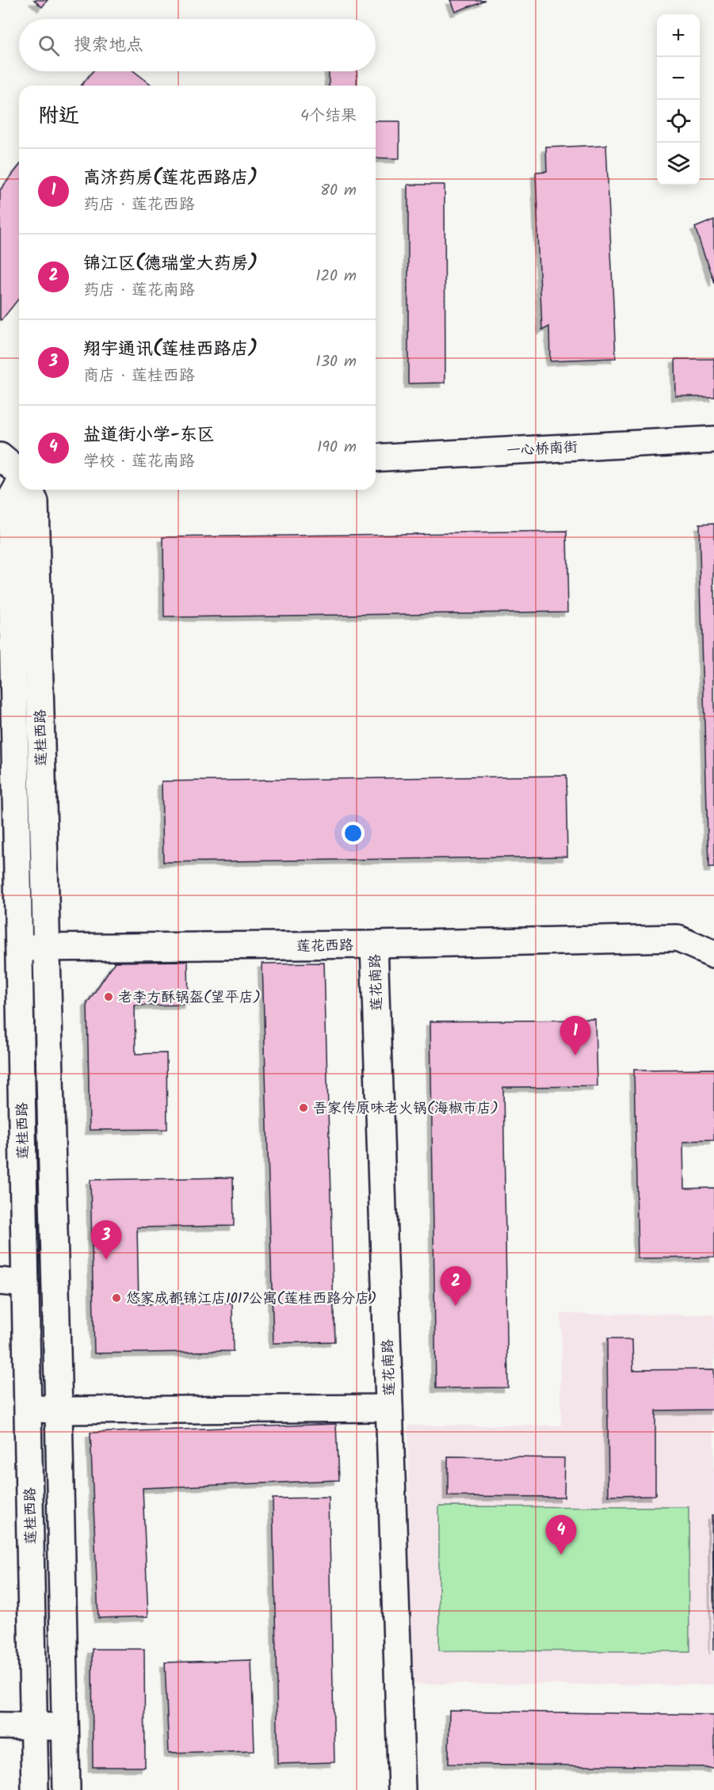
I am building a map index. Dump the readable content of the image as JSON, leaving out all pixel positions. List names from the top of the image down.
{
  "streets": {
    "street": [
      "一心桥南街",
      "莲桂西路",
      "莲花西路",
      "莲花南路"
    ]
  },
  "crossings": [
    ["莲桂西路", "莲花西路"],
    ["莲花西路", "莲花南路"]
  ],
  "places": ["老李方酥锅盔(望平店)", "吾家传原味老火锅(海椒市店)", "悠家成都锦江店1017公寓(莲桂西路分店)"],
  "page": {
    "map_buttons": ["+", "−"],
    "search": "搜索地点",
    "heading": ["附近", "4个结果"],
    "list": [
      {
        "mark": "1",
        "name": "高济药房(莲花西路店)",
        "note": "药店 · 莲花西路",
        "value": "80 m"
      },
      {
        "mark": "2",
        "name": "锦江区(德瑞堂大药房)",
        "note": "药店 · 莲花南路",
        "value": "120 m"
      },
      {
        "mark": "3",
        "name": "翔宇通讯(莲桂西路店)",
        "note": "商店 · 莲桂西路",
        "value": "130 m"
      },
      {
        "mark": "4",
        "name": "盐道街小学-东区",
        "note": "学校 · 莲花南路",
        "value": "190 m"
      }
    ],
    "pins": [
      "1",
      "3",
      "2",
      "4"
    ]
  }
}
